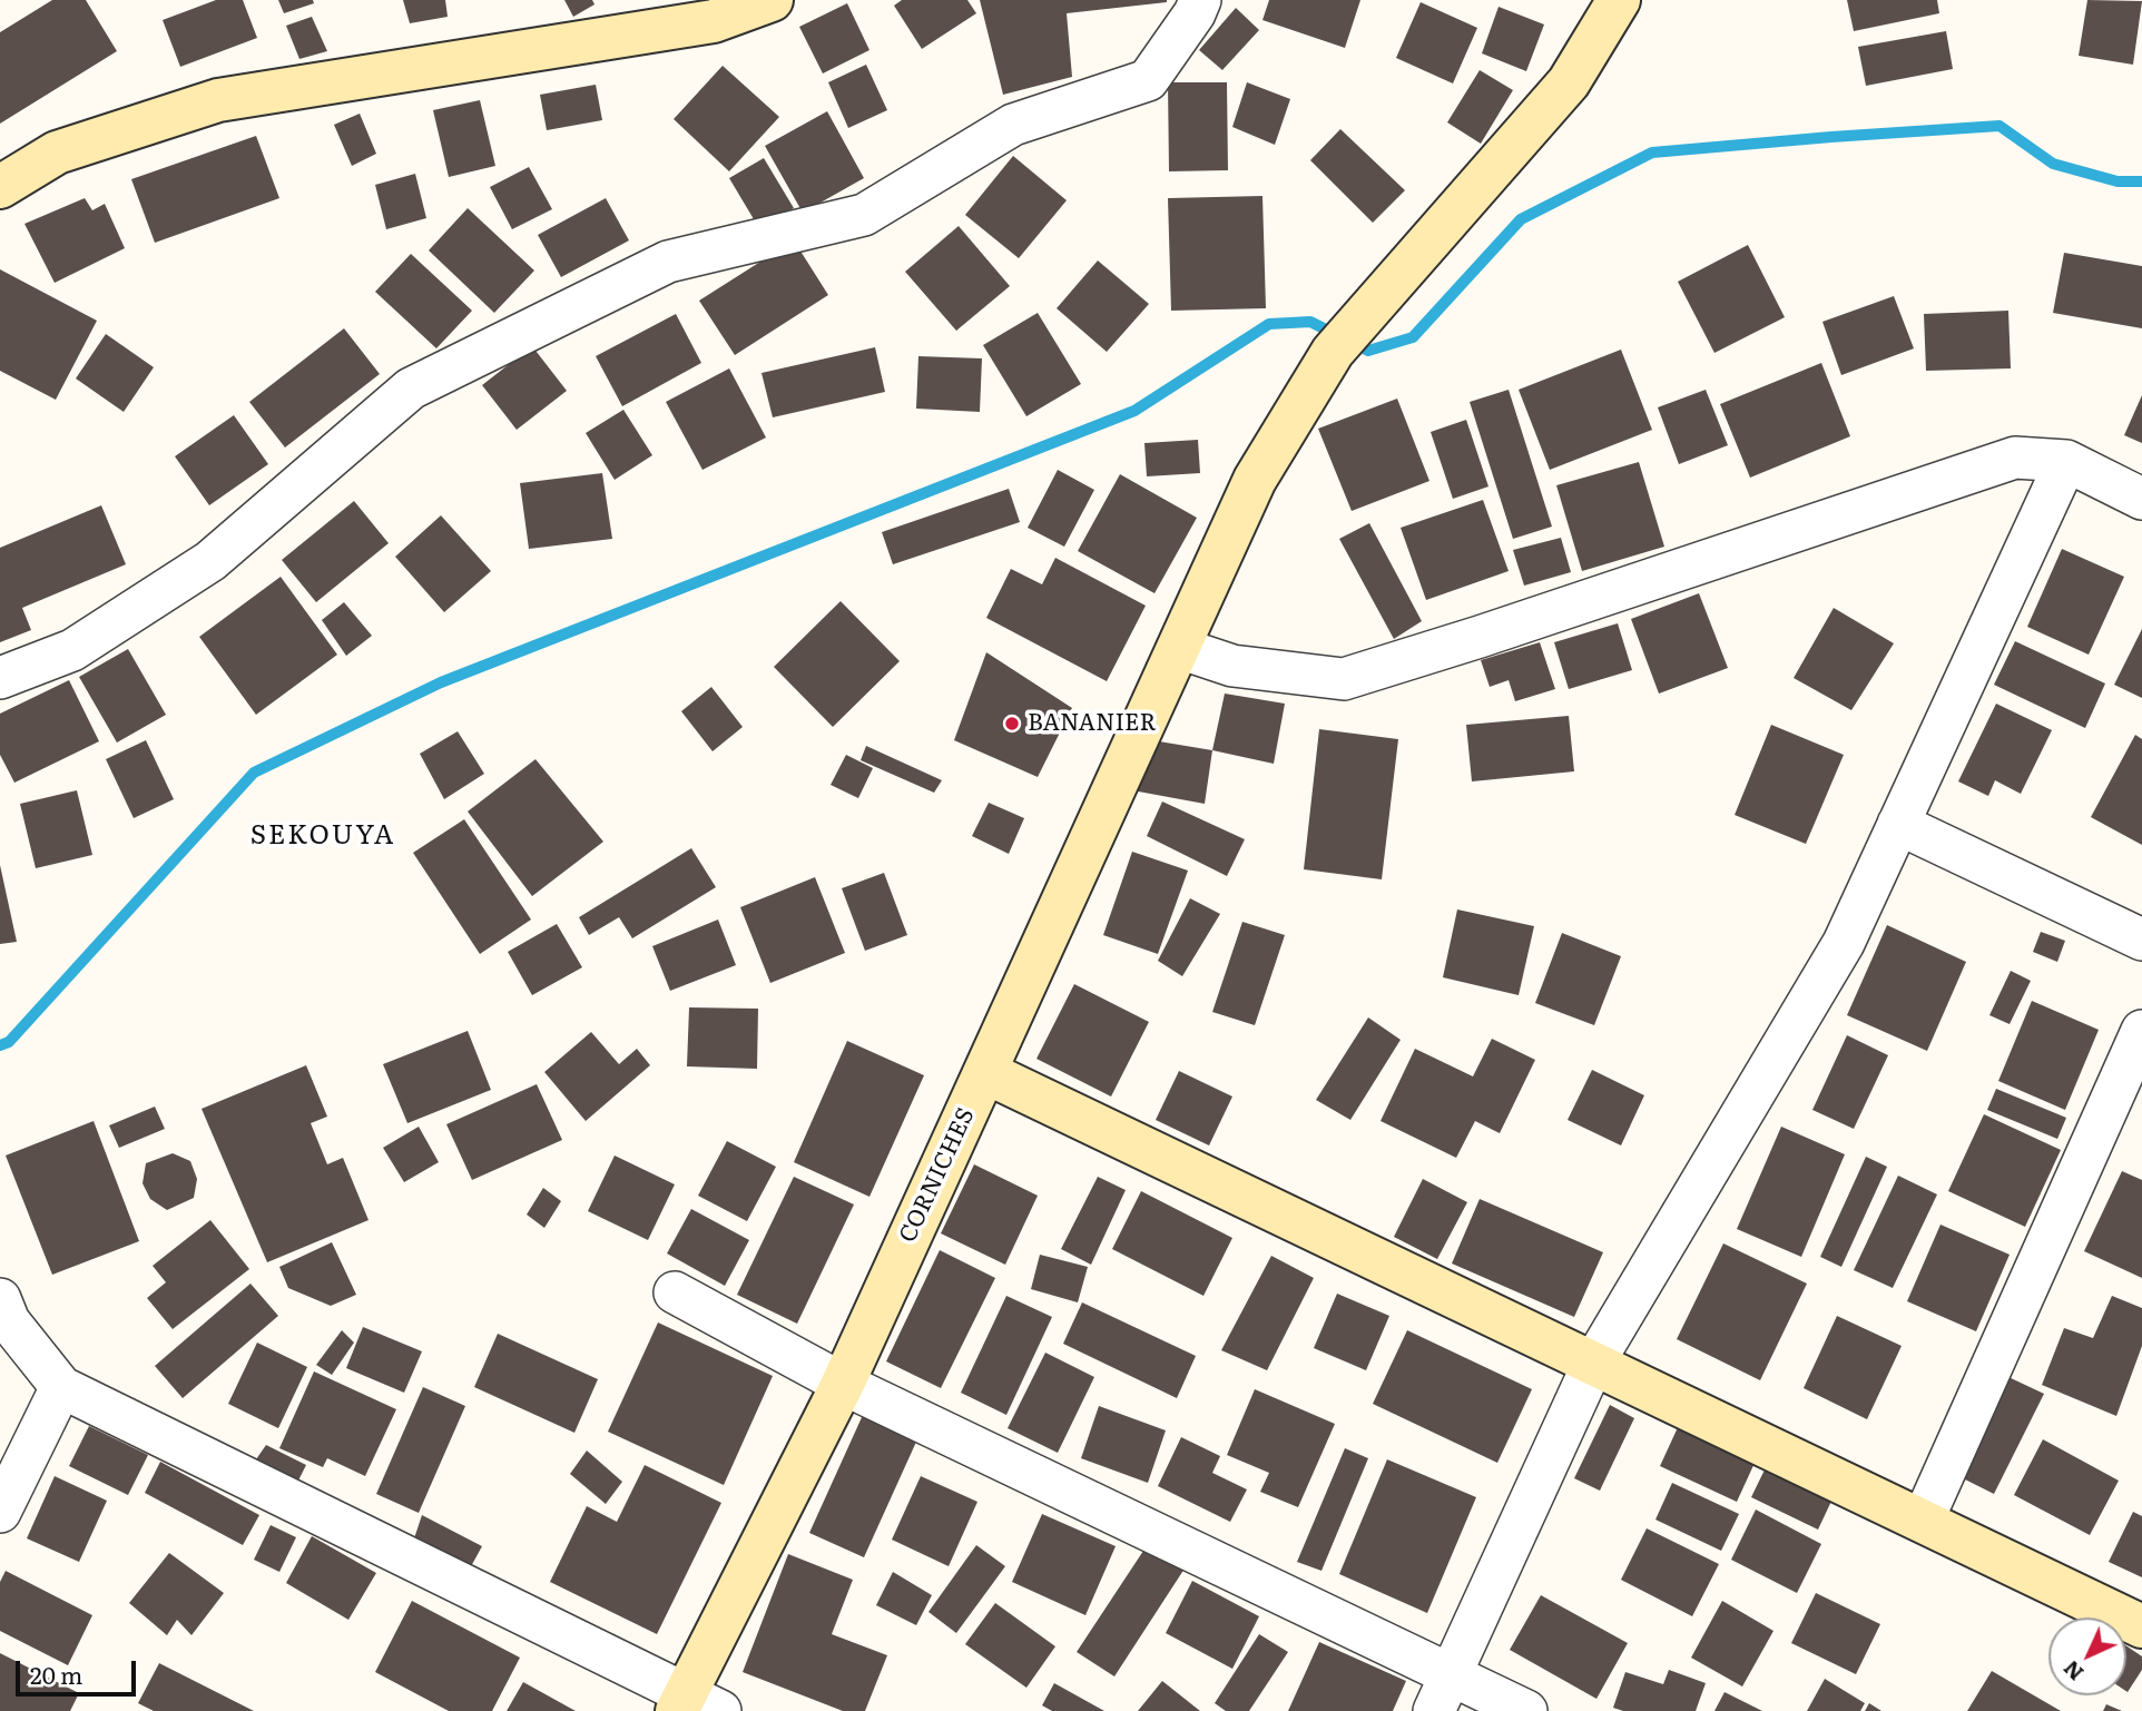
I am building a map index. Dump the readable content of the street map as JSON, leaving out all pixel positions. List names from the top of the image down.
{
  "streets": {
    "street": ["CORNICHES"]
  },
  "districts": ["SEKOUYA"],
  "places": ["BANANIER"],
  "scale_bar": "20 m",
  "north": "bottom left"
}
